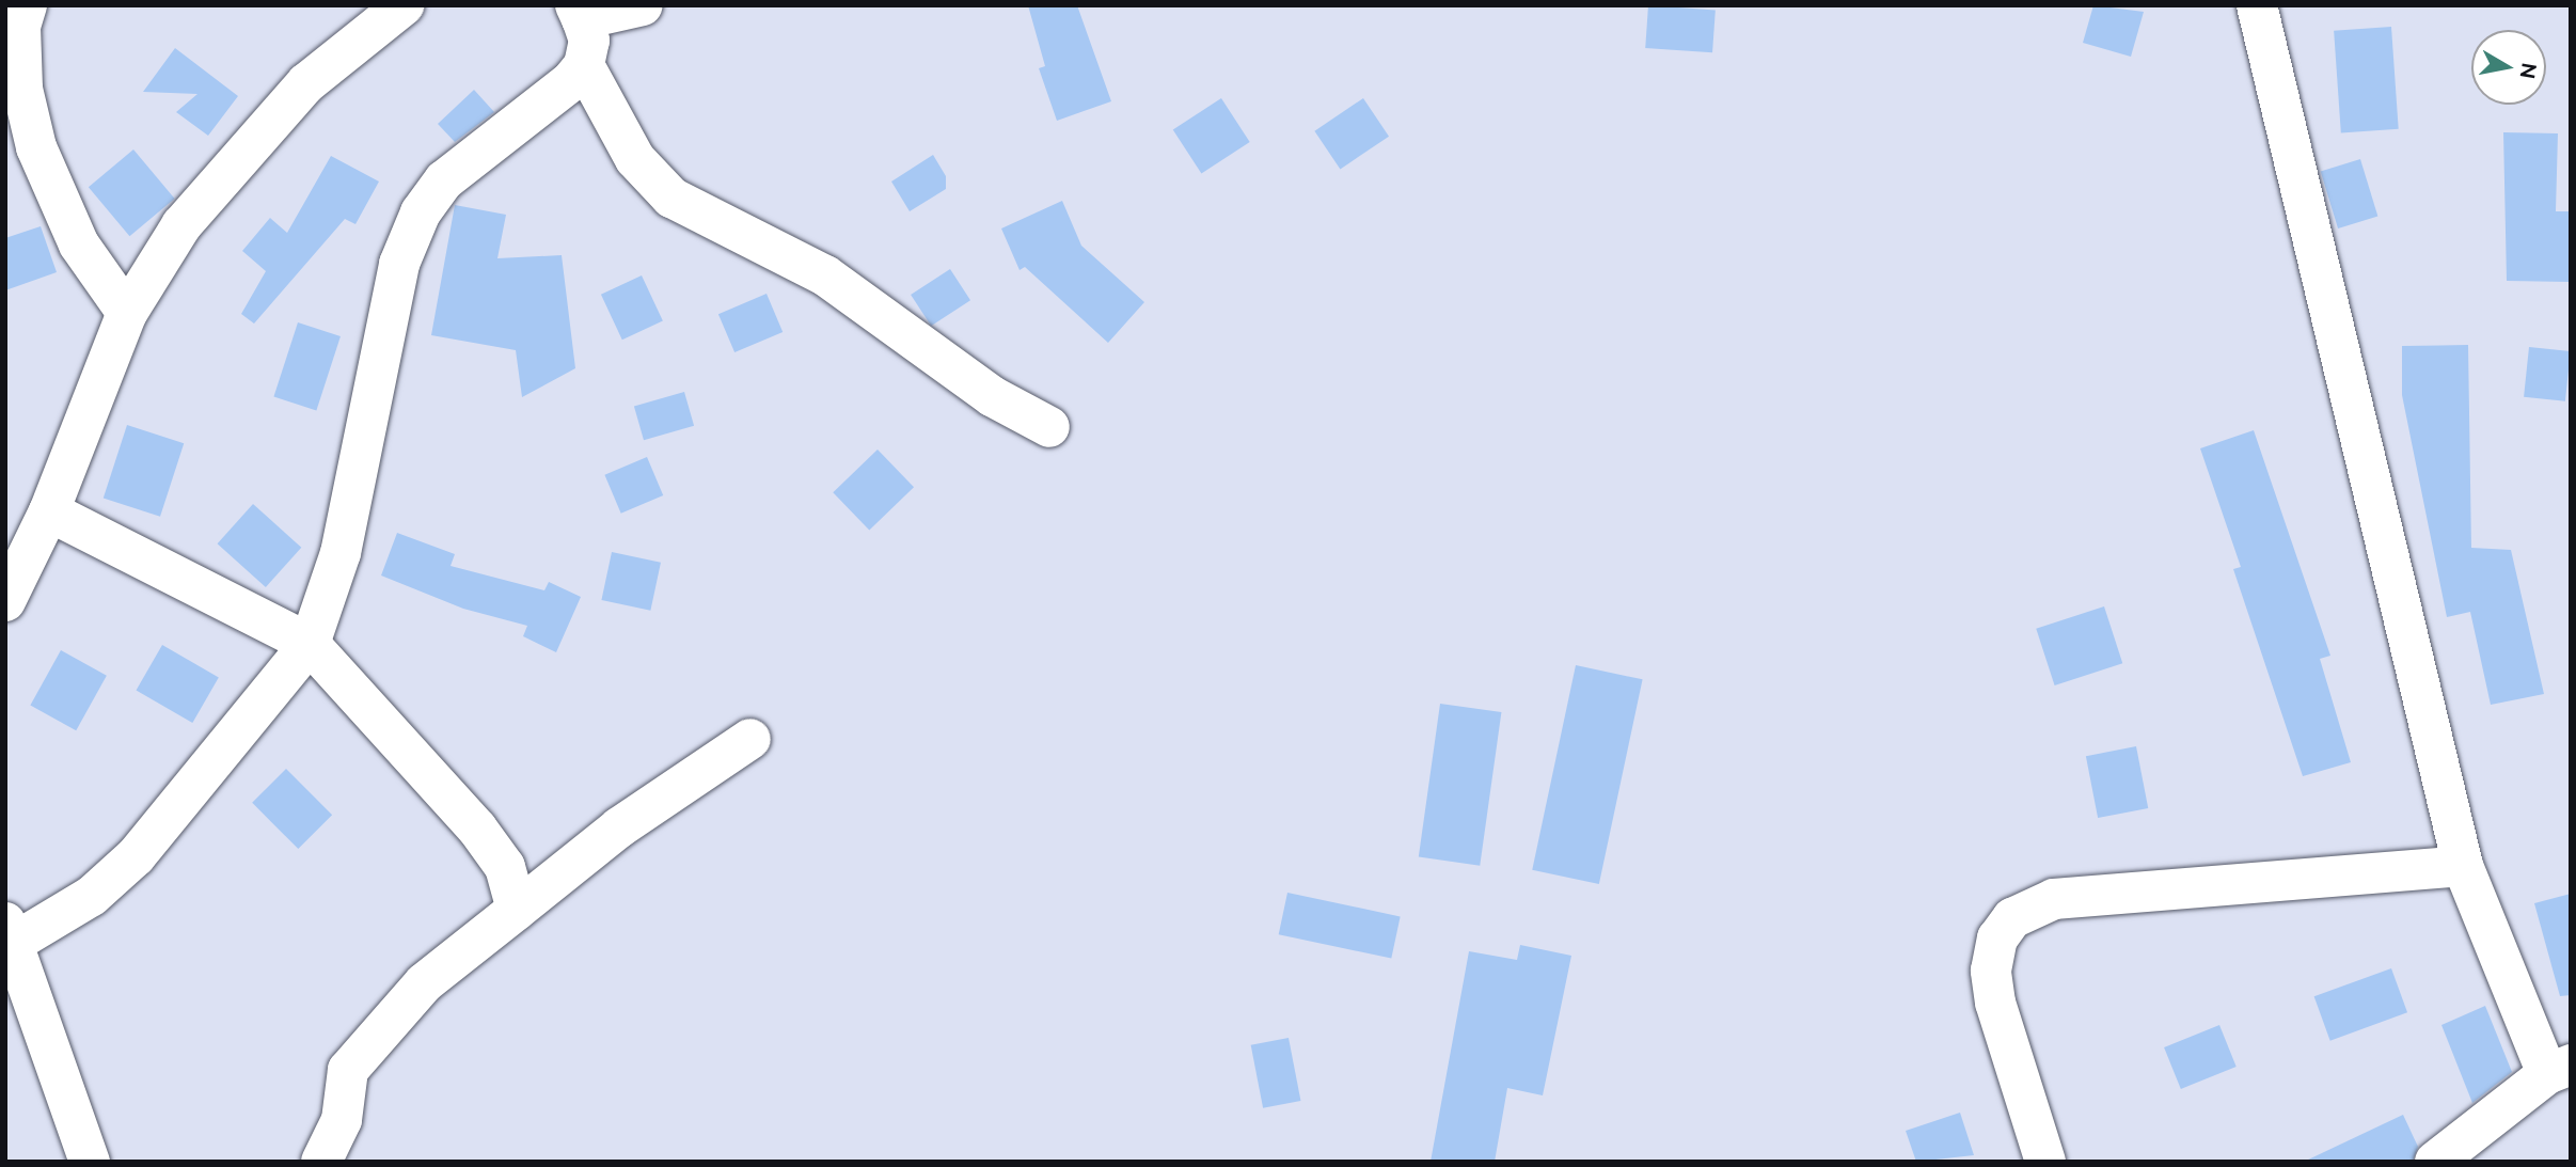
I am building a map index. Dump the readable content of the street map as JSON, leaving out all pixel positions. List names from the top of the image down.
{
  "north": "right"
}
